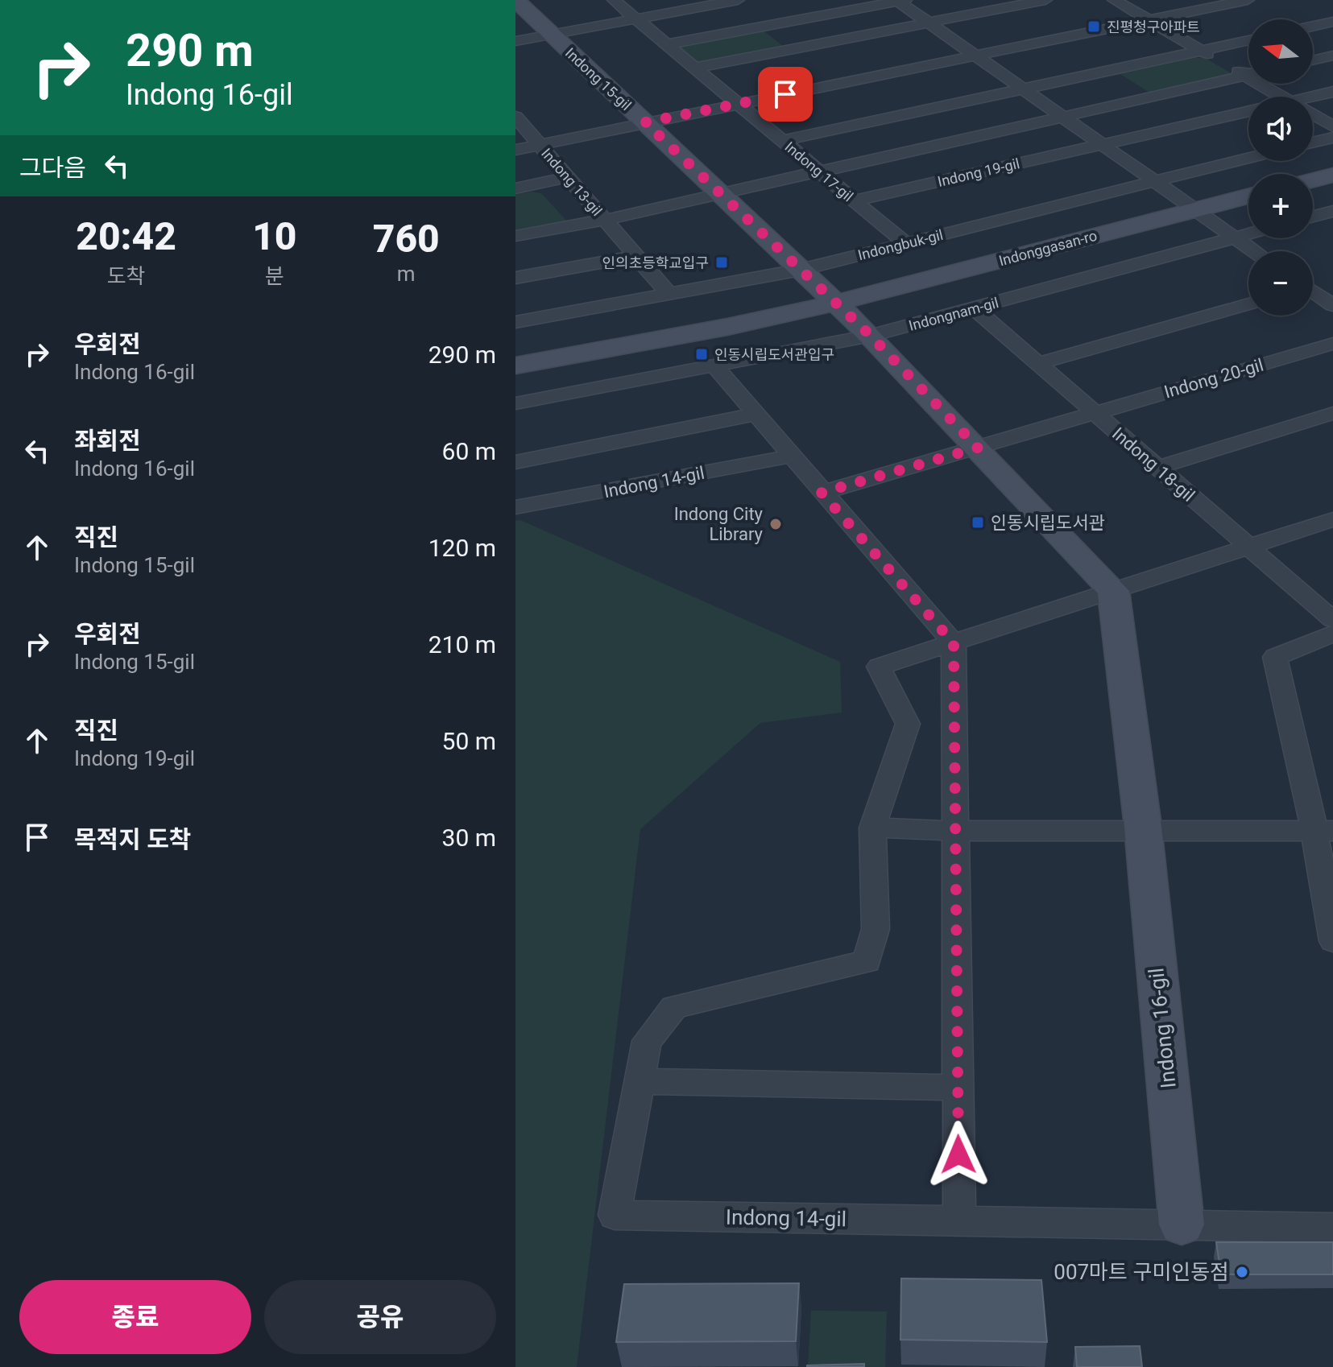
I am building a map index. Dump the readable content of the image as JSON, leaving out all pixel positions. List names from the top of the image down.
{
  "streets": {
    "street": [
      "Indong 15-gil",
      "Indong 17-gil",
      "Indong 19-gil",
      "Indong 13-gil",
      "Indongbuk-gil",
      "Indonggasan-ro",
      "Indongnam-gil",
      "Indong 20-gil",
      "Indong 18-gil",
      "Indong 14-gil",
      "Indong 16-gil"
    ]
  },
  "crossings": [
    ["Indong 15-gil", "Indong 17-gil"],
    ["Indong 15-gil", "Indong 13-gil"],
    ["Indong 15-gil", "Indongbuk-gil"],
    ["Indong 15-gil", "Indonggasan-ro"],
    ["Indong 17-gil", "Indong 19-gil"],
    ["Indong 17-gil", "Indongbuk-gil"],
    ["Indong 13-gil", "Indongbuk-gil"],
    ["Indongnam-gil", "Indong 18-gil"],
    ["Indong 20-gil", "Indong 18-gil"]
  ],
  "places": {
    "transit": [
      "진평청구아파트",
      "인의초등학교입구",
      "인동시립도서관입구",
      "인동시립도서관"
    ],
    "other": ["Indong City Library", "007마트 구미인동점"]
  },
  "north": "left",
  "page": {
    "turn": ["290 m", "Indong 16-gil"],
    "map_buttons": ["+", "−"],
    "then": "그다음",
    "eta": [
      "20:42",
      "도착",
      "10",
      "분",
      "760",
      "m"
    ],
    "list": [
      {
        "name": "우회전",
        "note": "Indong 16-gil",
        "value": "290 m"
      },
      {
        "name": "좌회전",
        "note": "Indong 16-gil",
        "value": "60 m"
      },
      {
        "name": "직진",
        "note": "Indong 15-gil",
        "value": "120 m"
      },
      {
        "name": "우회전",
        "note": "Indong 15-gil",
        "value": "210 m"
      },
      {
        "name": "직진",
        "note": "Indong 19-gil",
        "value": "50 m"
      },
      {
        "name": "목적지 도착",
        "value": "30 m"
      }
    ],
    "buttons": ["종료", "공유"]
  }
}
